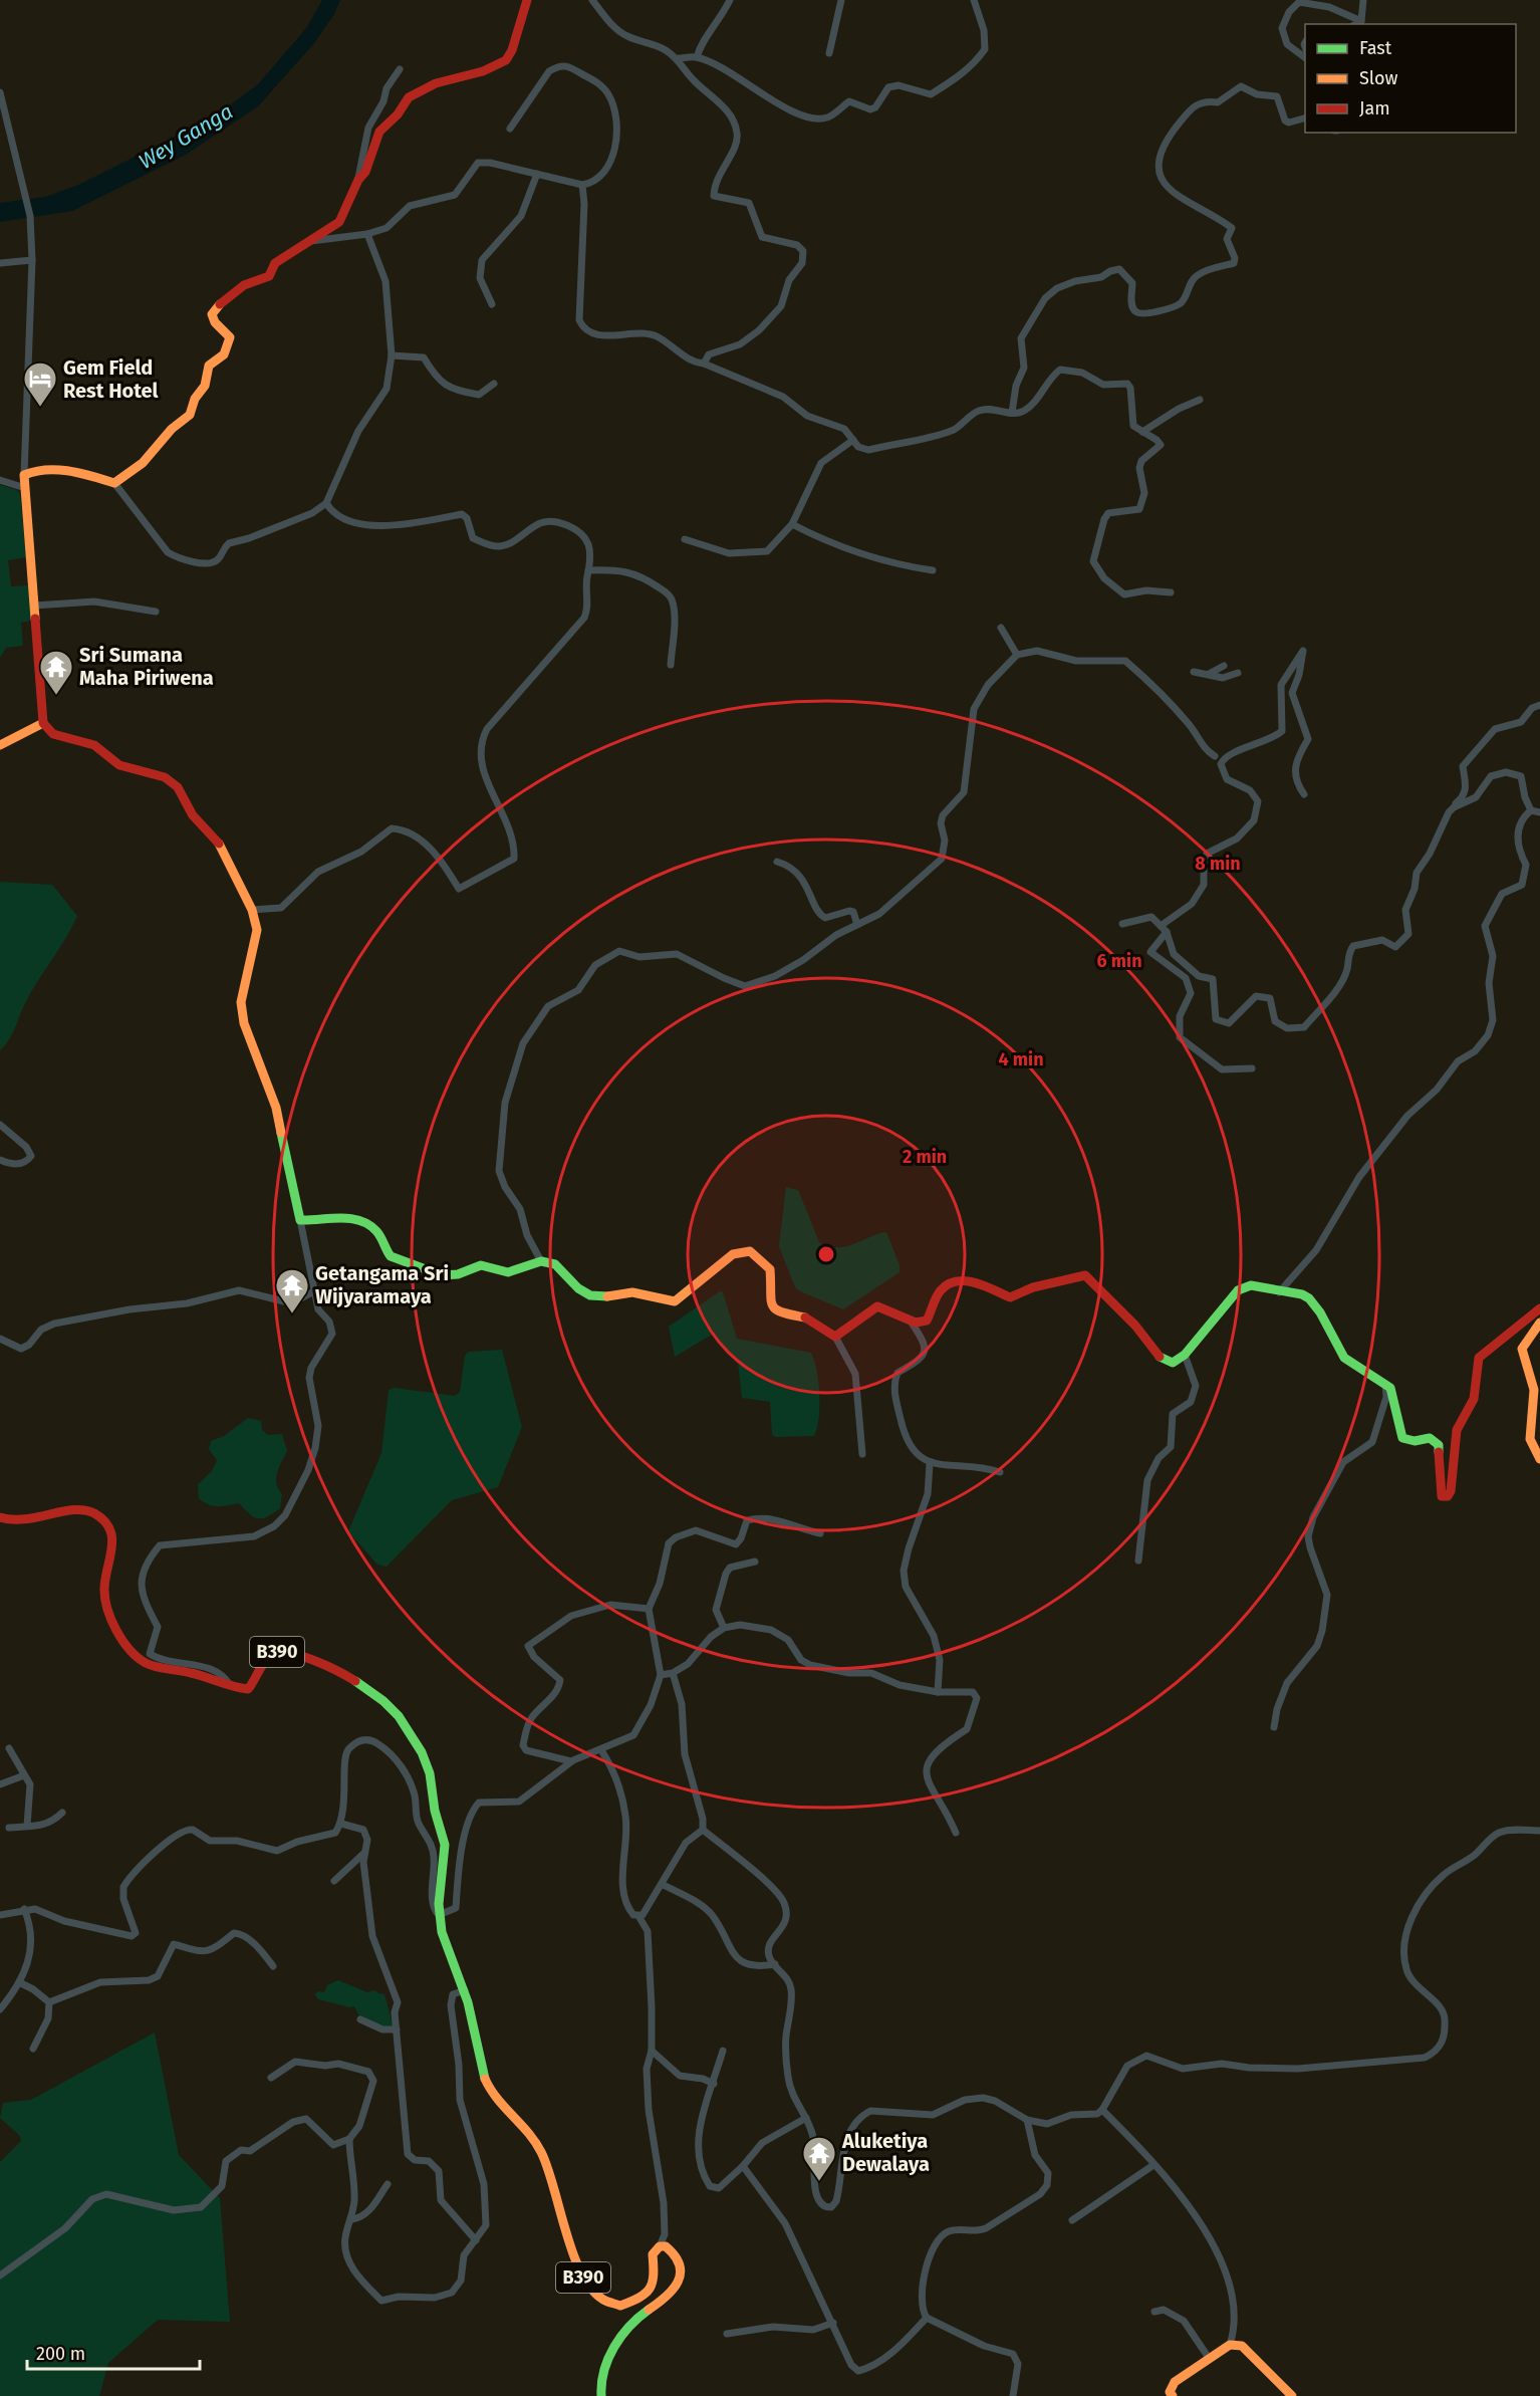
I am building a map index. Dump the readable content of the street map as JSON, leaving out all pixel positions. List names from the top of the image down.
{
  "streets": {
    "street": ["B390"]
  },
  "water": ["Wey Ganga"],
  "places": {
    "hotel": ["Gem Field Rest Hotel"],
    "temple": ["Sri Sumana Maha Piriwena", "Getangama Sri Wijyaramaya", "Aluketiya Dewalaya"]
  },
  "legend": ["Fast", "Slow", "Jam"],
  "scale_bar": "200 m",
  "rings": [
    "8 min",
    "6 min",
    "4 min",
    "2 min"
  ]
}
